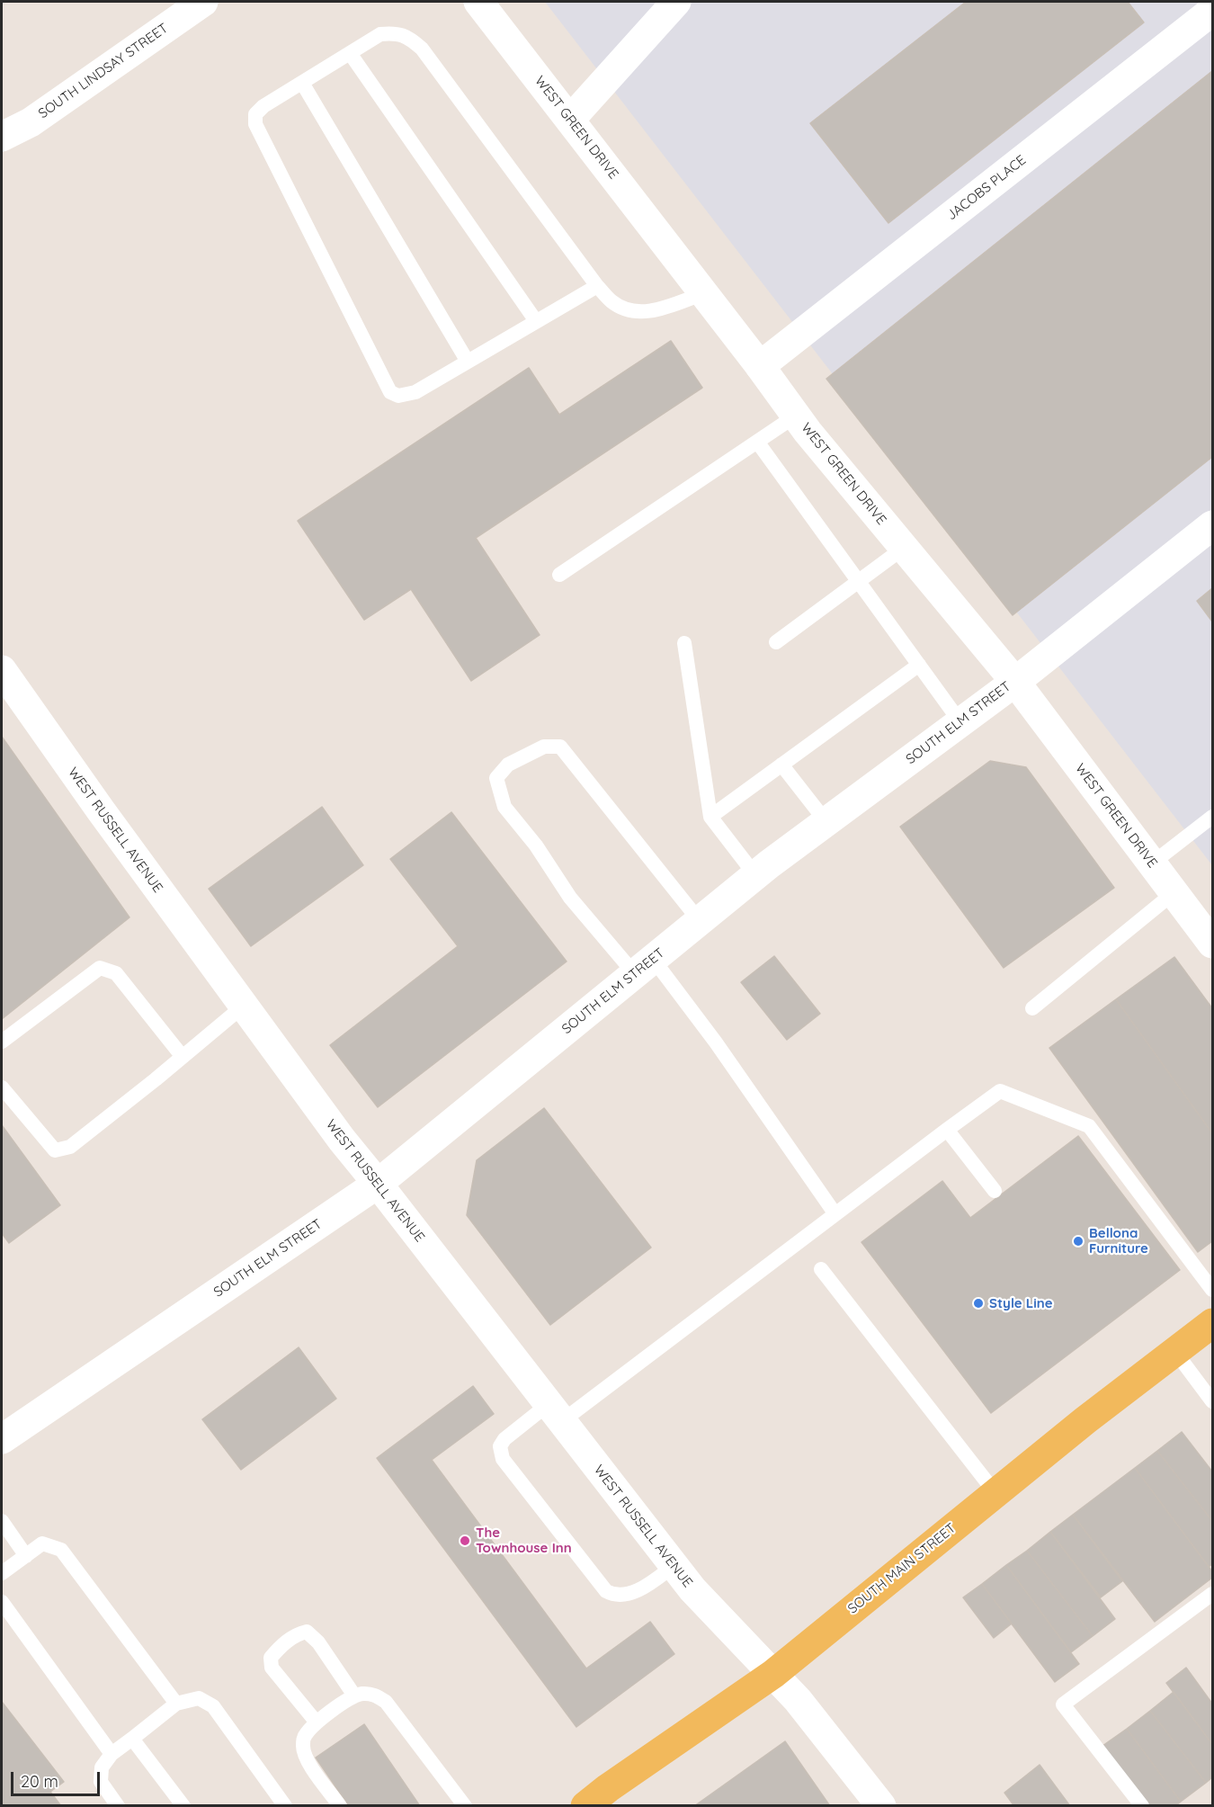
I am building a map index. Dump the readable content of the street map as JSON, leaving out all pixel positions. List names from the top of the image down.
{
  "streets": {
    "main road": [
      "SOUTH LINDSAY STREET",
      "WEST GREEN DRIVE",
      "JACOBS PLACE",
      "SOUTH ELM STREET",
      "WEST RUSSELL AVENUE",
      "SOUTH MAIN STREET"
    ]
  },
  "crossings": [
    ["WEST GREEN DRIVE", "JACOBS PLACE"],
    ["WEST GREEN DRIVE", "SOUTH ELM STREET"],
    ["SOUTH ELM STREET", "WEST RUSSELL AVENUE"],
    ["WEST RUSSELL AVENUE", "SOUTH MAIN STREET"]
  ],
  "places": ["Bellona Furniture", "Style Line", "The Townhouse Inn"],
  "scale_bar": "20 m"
}
